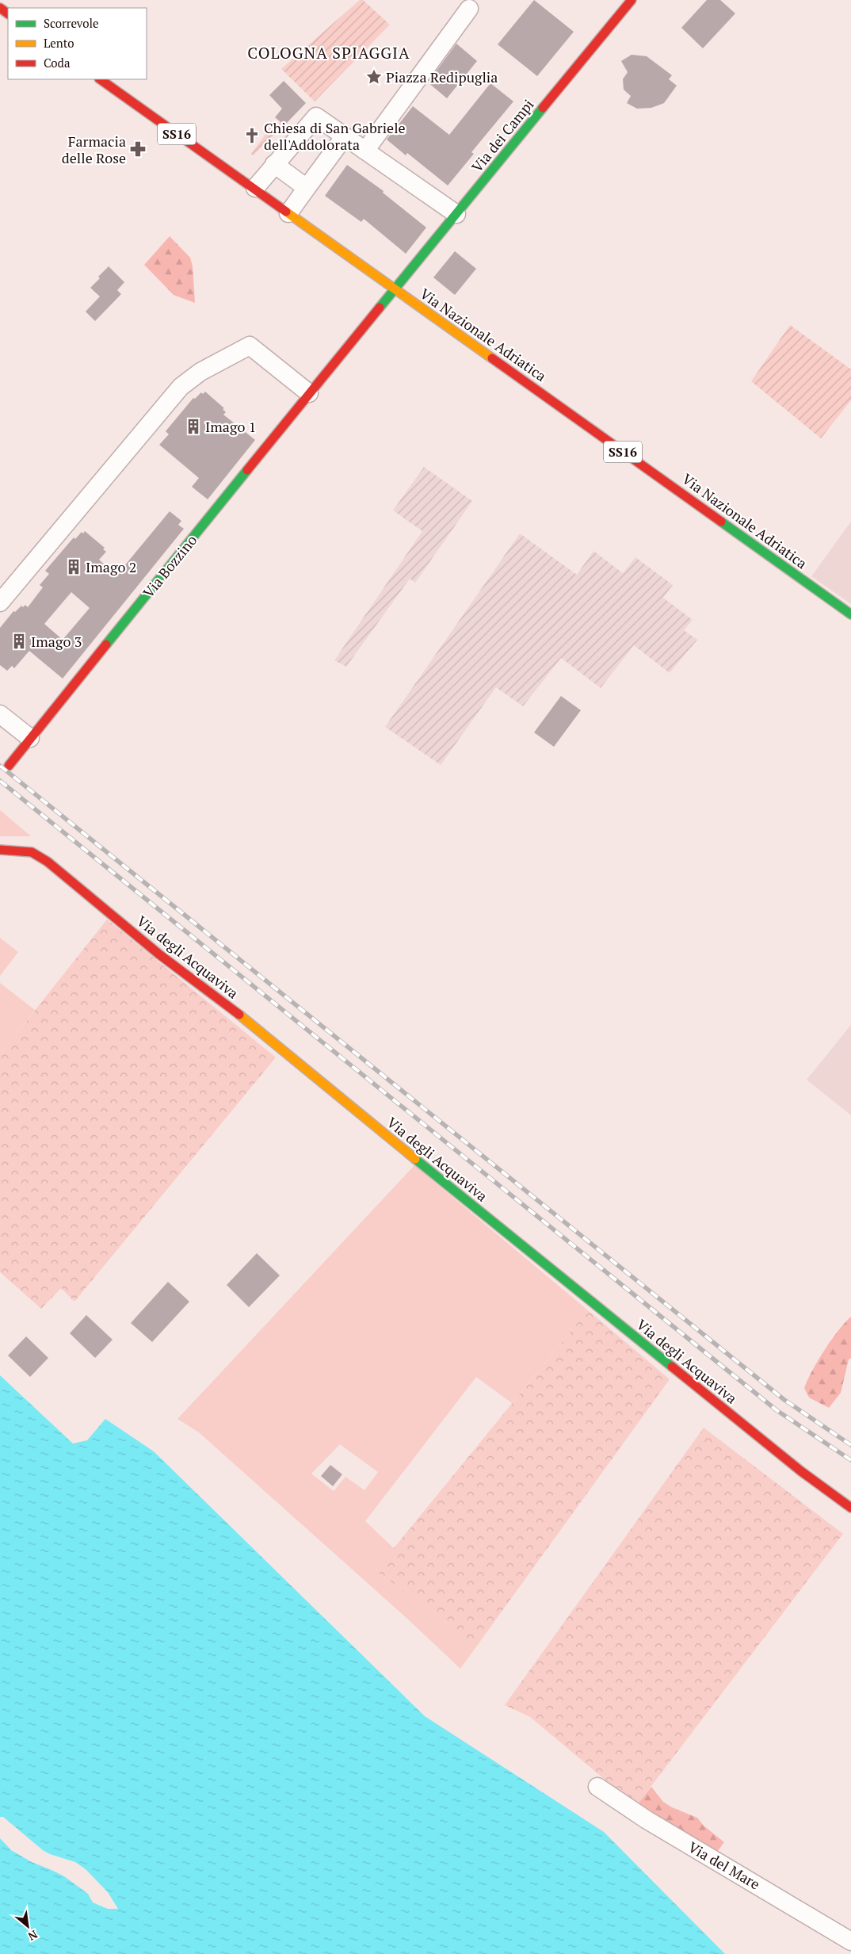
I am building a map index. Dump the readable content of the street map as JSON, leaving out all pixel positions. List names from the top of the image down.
{
  "streets": {
    "street": [
      "SS16",
      "Via dei Campi",
      "Via Nazionale Adriatica",
      "Via Bozzino",
      "Via degli Acquaviva",
      "Via del Mare"
    ]
  },
  "crossings": [
    ["Via dei Campi", "Via Nazionale Adriatica"],
    ["Via dei Campi", "Via Bozzino"],
    ["Via Nazionale Adriatica", "Via Bozzino"]
  ],
  "districts": ["COLOGNA SPIAGGIA"],
  "places": {
    "place": ["Piazza Redipuglia"],
    "church": ["Chiesa di San Gabriele dell'Addolorata"],
    "pharmacy": ["Farmacia delle Rose"],
    "building": ["Imago 1", "Imago 2", "Imago 3"]
  },
  "legend": ["Scorrevole", "Lento", "Coda"],
  "north": "bottom right"
}
